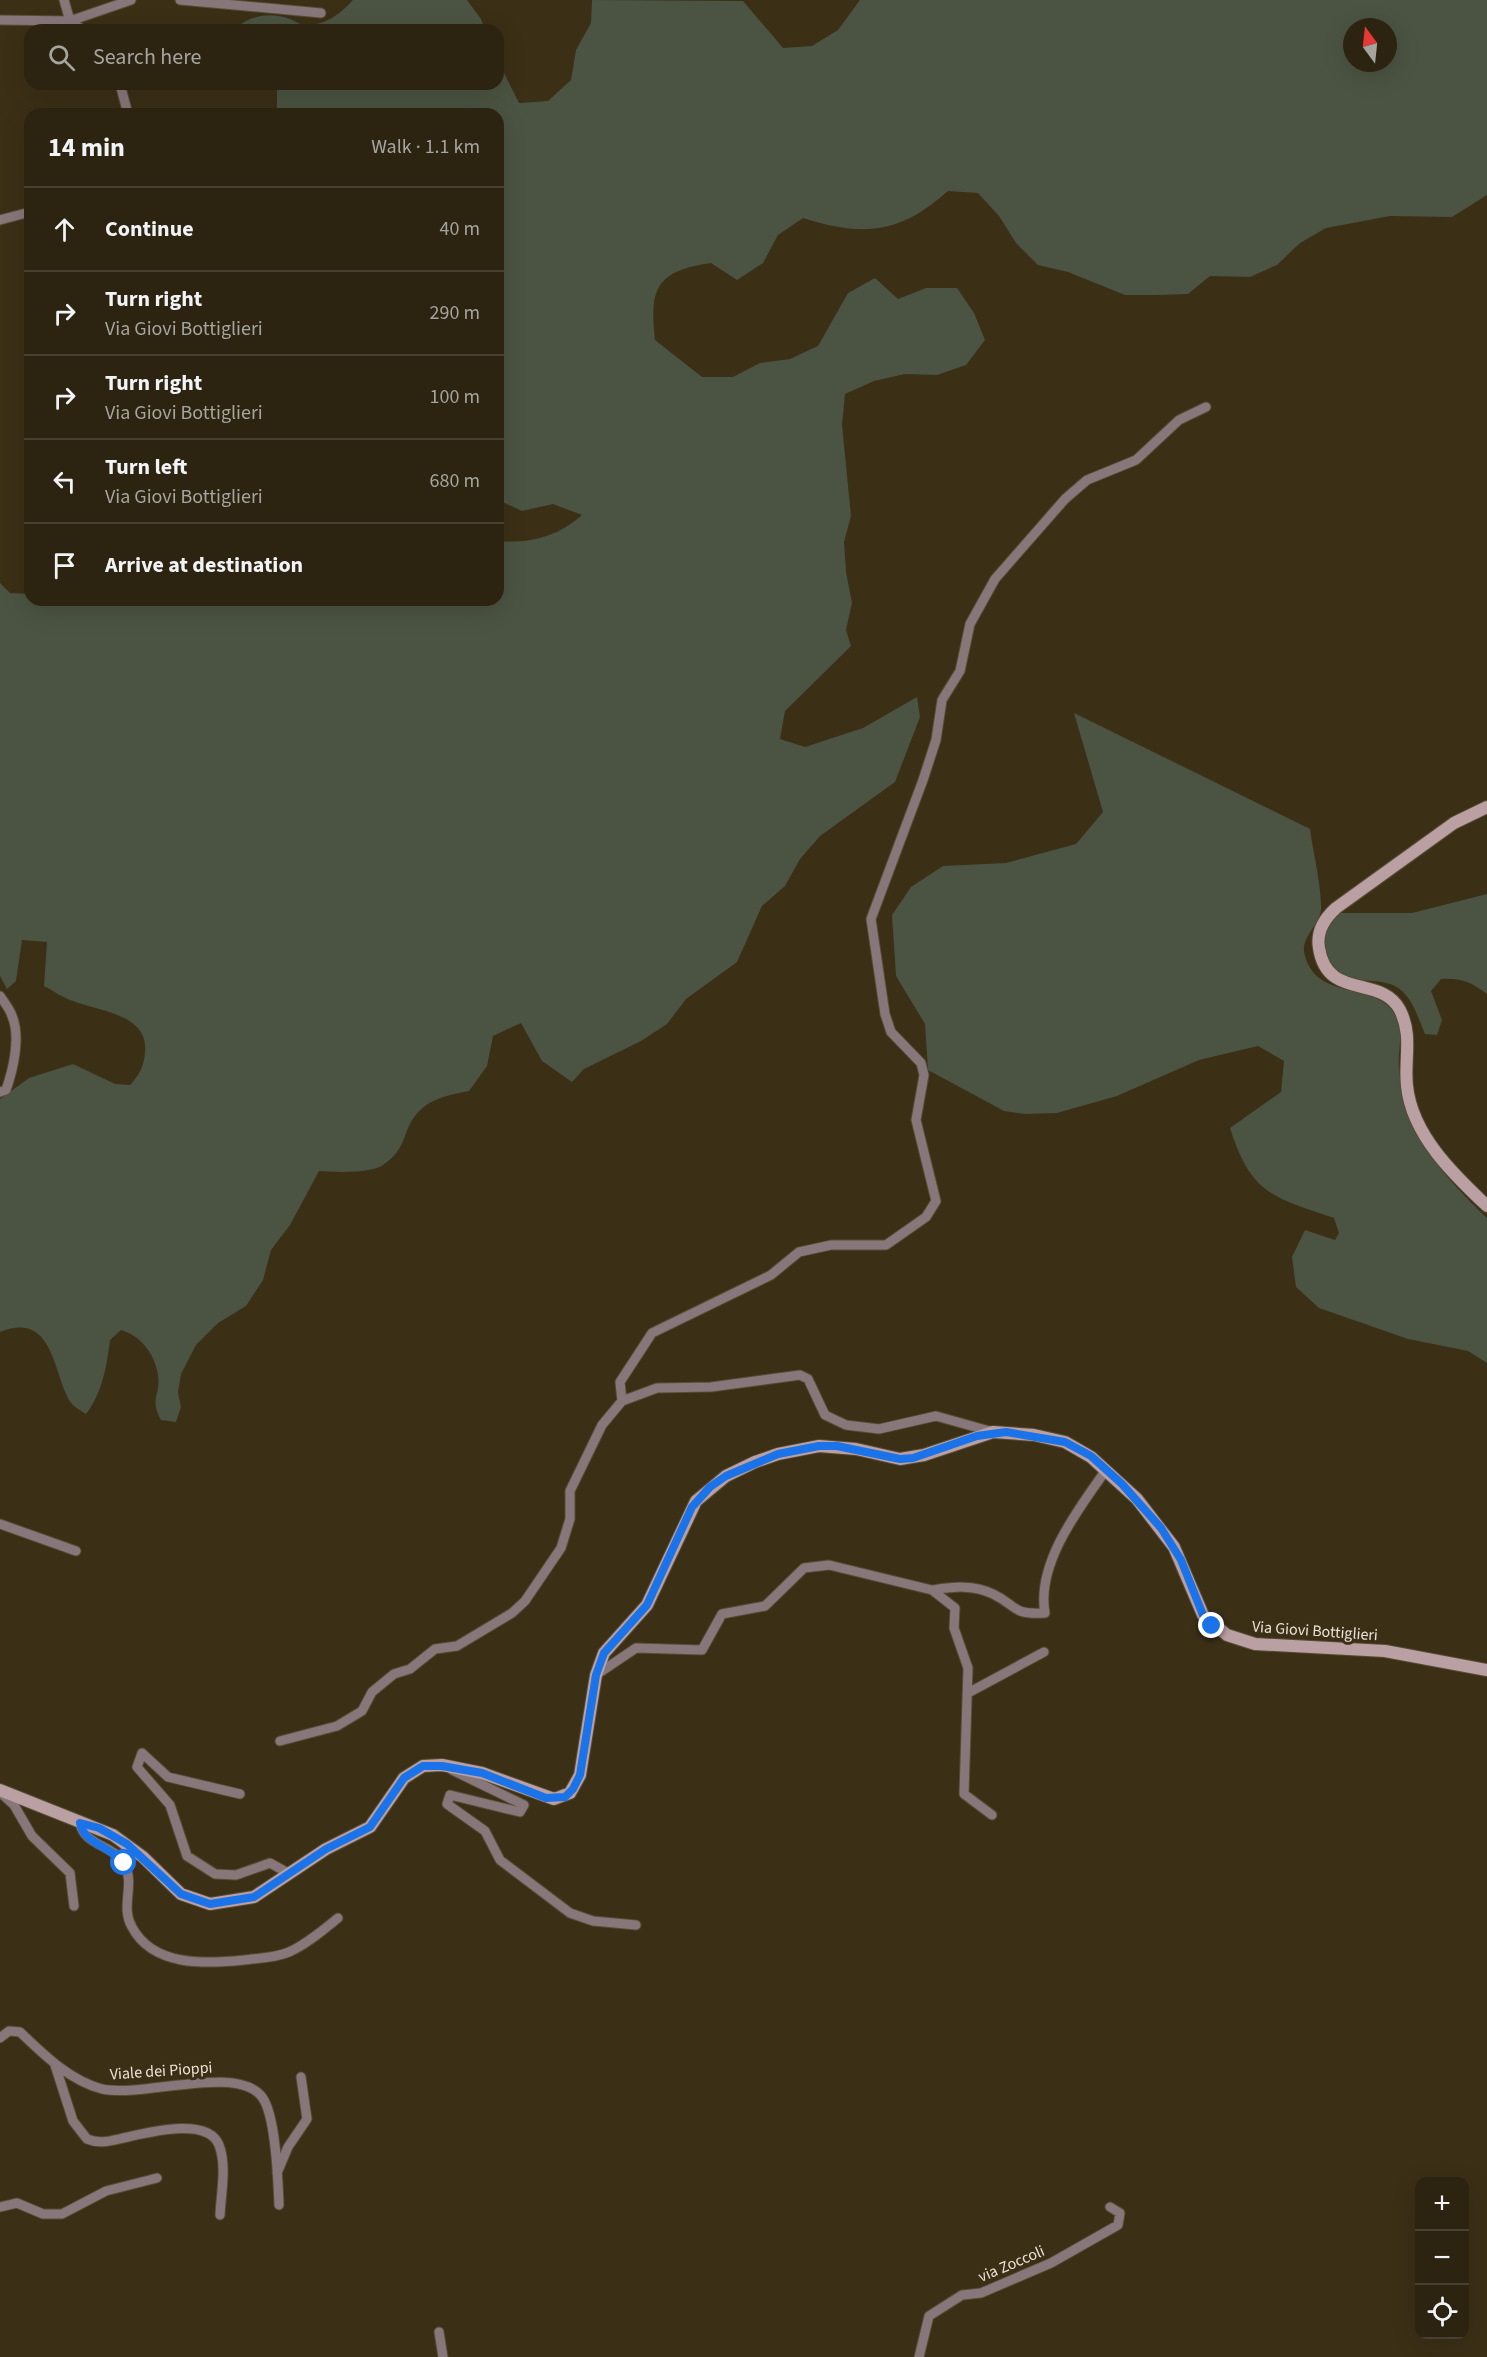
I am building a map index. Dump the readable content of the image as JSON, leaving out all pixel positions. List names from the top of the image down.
{
  "streets": {
    "street": ["Via Giovi Bottiglieri", "Viale dei Pioppi", "via Zoccoli"]
  },
  "north": "top",
  "page": {
    "search": "Search here",
    "heading": ["14 min", "Walk · 1.1 km"],
    "list": [
      ["Continue", "40 m"],
      ["Turn right", "Via Giovi Bottiglieri", "290 m"],
      ["Turn right", "Via Giovi Bottiglieri", "100 m"],
      ["Turn left", "Via Giovi Bottiglieri", "680 m"],
      "Arrive at destination"
    ],
    "map_buttons": ["+", "−"]
  }
}
